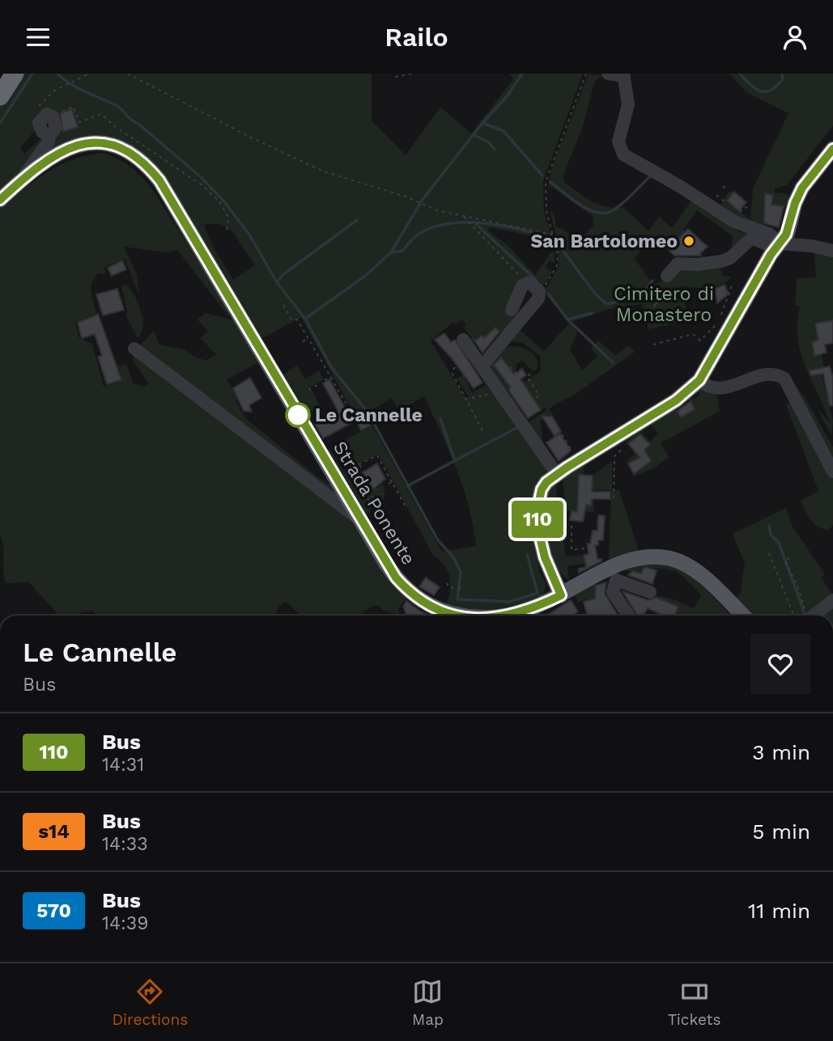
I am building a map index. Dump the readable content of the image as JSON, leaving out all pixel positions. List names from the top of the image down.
{
  "streets": {
    "main road": ["Strada Ponente"]
  },
  "parks": ["Cimitero di Monastero"],
  "places": ["San Bartolomeo", "Le Cannelle"],
  "lines": ["bus line 110"],
  "page": {
    "header": "Railo",
    "on_map": "110",
    "heading": ["Le Cannelle", "Bus"],
    "list": [
      {
        "mark": "110",
        "name": "Bus",
        "note": "14:31",
        "value": "3 min"
      },
      {
        "mark": "s14",
        "name": "Bus",
        "note": "14:33",
        "value": "5 min"
      },
      {
        "mark": "570",
        "name": "Bus",
        "note": "14:39",
        "value": "11 min"
      }
    ],
    "tabs": ["Directions", "Map", "Tickets"]
  }
}
